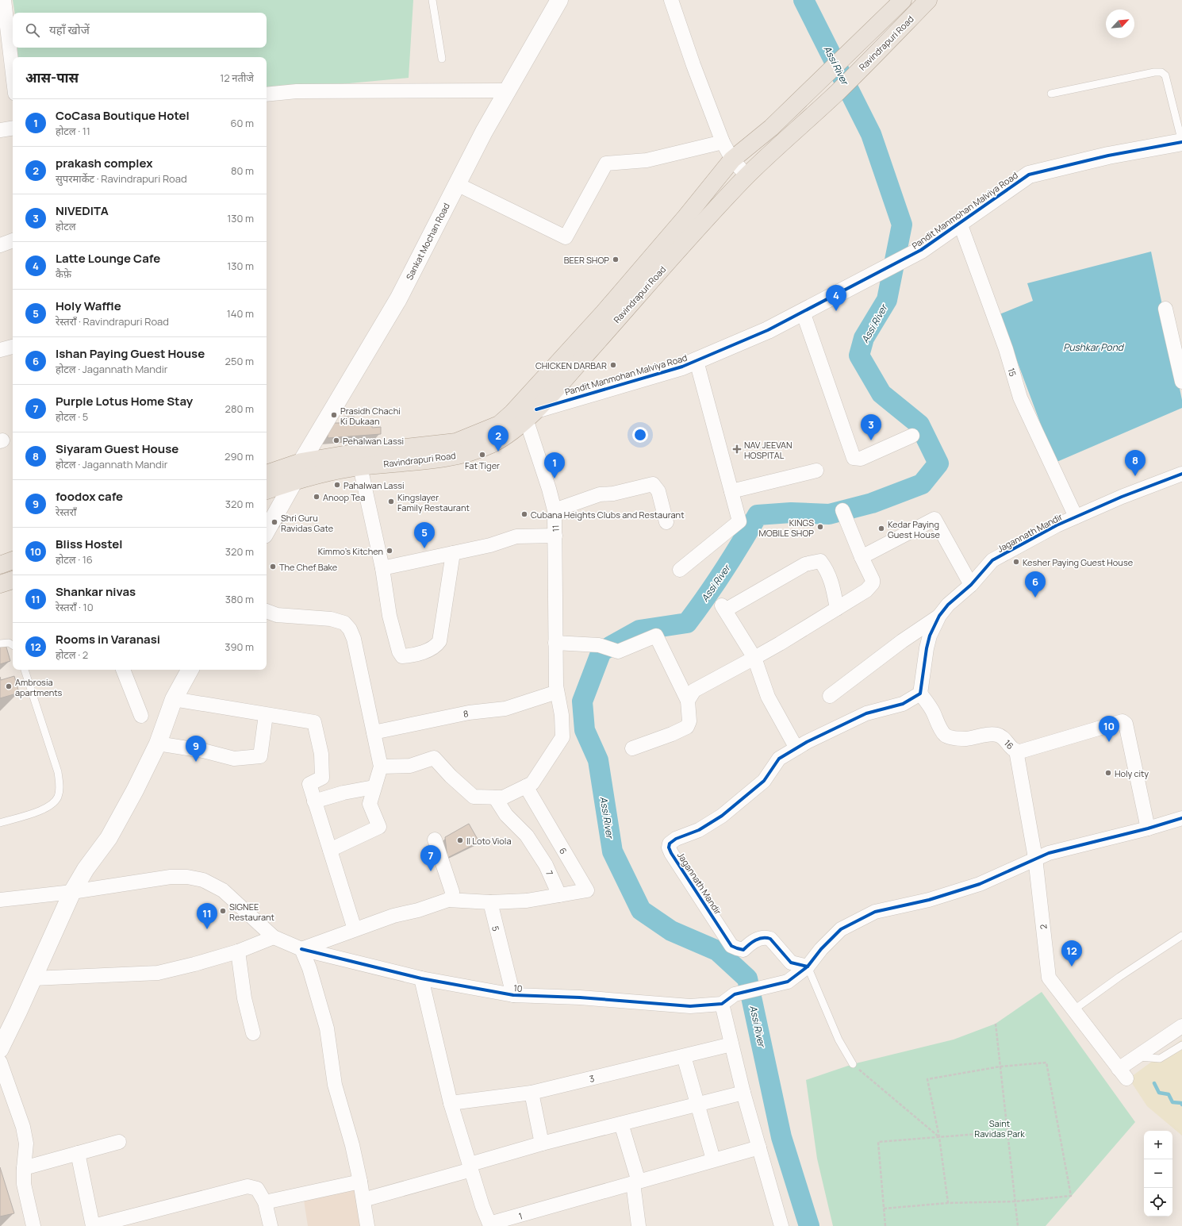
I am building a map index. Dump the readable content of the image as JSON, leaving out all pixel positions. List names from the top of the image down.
{
  "streets": {
    "main road": ["Ravindrapuri Road"],
    "street": [
      "Pandit Manmohan Malviya Road",
      "Sankat Mochan Road",
      "15",
      "11",
      "Jagannath Mandir",
      "8",
      "16",
      "6",
      "7",
      "2",
      "5",
      "10",
      "3",
      "1"
    ]
  },
  "crossings": [
    ["Ravindrapuri Road", "Pandit Manmohan Malviya Road"],
    ["Ravindrapuri Road", "Sankat Mochan Road"],
    ["Ravindrapuri Road", "11"],
    ["Pandit Manmohan Malviya Road", "15"],
    ["Pandit Manmohan Malviya Road", "11"],
    ["15", "Jagannath Mandir"],
    ["11", "8"],
    ["11", "6"],
    ["11", "7"],
    ["Jagannath Mandir", "16"],
    ["16", "2"],
    ["6", "7"],
    ["5", "10"],
    ["10", "1"],
    ["3", "1"]
  ],
  "water": ["Assi River", "Pushkar Pond"],
  "parks": ["Saint Ravidas Park"],
  "places": {
    "other": [
      "BEER SHOP",
      "CHICKEN DARBAR",
      "Prasidh Chachi Ki Dukaan",
      "Pehalwan Lassi",
      "Fat Tiger",
      "Pahalwan Lassi",
      "Anoop Tea",
      "Kingslayer Family Restaurant",
      "Cubana Heights Clubs and Restaurant",
      "Shri Guru Ravidas Gate",
      "KINGS MOBILE SHOP",
      "Kedar Paying Guest House",
      "Kimmo's Kitchen",
      "Kesher Paying Guest House",
      "The Chef Bake",
      "Ambrosia apartments",
      "Holy city",
      "Il Loto Viola",
      "SIGNEE Restaurant"
    ],
    "health": ["NAV JEEVAN HOSPITAL"]
  },
  "north": "top right",
  "page": {
    "search": "यहाँ खोजें",
    "heading": ["आस-पास", "12 नतीजे"],
    "list": [
      {
        "mark": "1",
        "name": "CoCasa Boutique Hotel",
        "note": "होटल · 11",
        "value": "60 m"
      },
      {
        "mark": "2",
        "name": "prakash complex",
        "note": "सुपरमार्केट · Ravindrapuri Road",
        "value": "80 m"
      },
      {
        "mark": "3",
        "name": "NIVEDITA",
        "note": "होटल",
        "value": "130 m"
      },
      {
        "mark": "4",
        "name": "Latte Lounge Cafe",
        "note": "कैफ़े",
        "value": "130 m"
      },
      {
        "mark": "5",
        "name": "Holy Waffle",
        "note": "रेस्तराँ · Ravindrapuri Road",
        "value": "140 m"
      },
      {
        "mark": "6",
        "name": "Ishan Paying Guest House",
        "note": "होटल · Jagannath Mandir",
        "value": "250 m"
      },
      {
        "mark": "7",
        "name": "Purple Lotus Home Stay",
        "note": "होटल · 5",
        "value": "280 m"
      },
      {
        "mark": "8",
        "name": "Siyaram Guest House",
        "note": "होटल · Jagannath Mandir",
        "value": "290 m"
      },
      {
        "mark": "9",
        "name": "foodox cafe",
        "note": "रेस्तराँ",
        "value": "320 m"
      },
      {
        "mark": "10",
        "name": "Bliss Hostel",
        "note": "होटल · 16",
        "value": "320 m"
      },
      {
        "mark": "11",
        "name": "Shankar nivas",
        "note": "रेस्तराँ · 10",
        "value": "380 m"
      },
      {
        "mark": "12",
        "name": "Rooms in Varanasi",
        "note": "होटल · 2",
        "value": "390 m"
      }
    ],
    "pins": [
      "4",
      "3",
      "2",
      "8",
      "1",
      "5",
      "6",
      "10",
      "9",
      "7",
      "11",
      "12"
    ],
    "map_buttons": ["+", "−"]
  }
}
